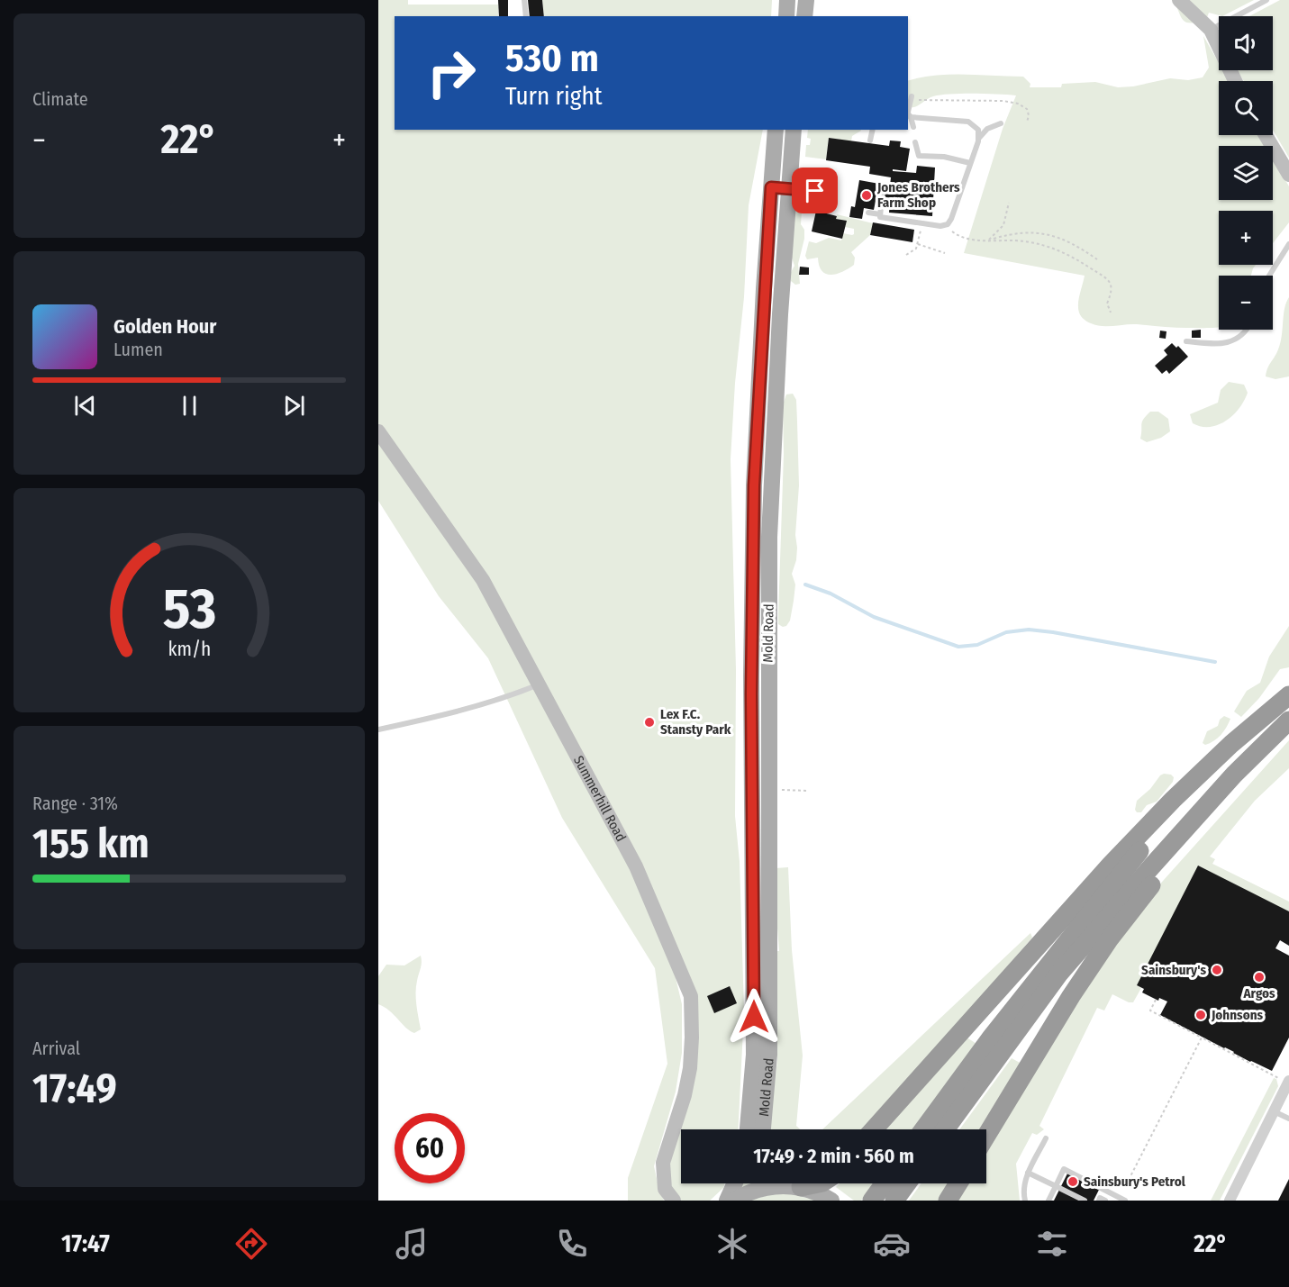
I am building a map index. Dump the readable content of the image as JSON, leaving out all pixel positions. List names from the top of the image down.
{
  "streets": {
    "main road": ["Mold Road"],
    "street": ["Summerhill Road"]
  },
  "places": [
    "Jones Brothers Farm Shop",
    "Lex F.C. Stansty Park",
    "Sainsbury's",
    "Argos",
    "Johnsons",
    "Sainsbury's Petrol"
  ],
  "page": {
    "tile": [
      "Climate",
      ["Range · 31%", "155 km"],
      ["Arrival", "17:49"]
    ],
    "map_buttons": ["+", "−"],
    "turn": ["530 m", "Turn right"],
    "heat": ["−", "22°", "+"],
    "song": ["Golden Hour", "Lumen"],
    "limit": "60",
    "trip": "17:49 · 2 min · 560 m",
    "tabs": ["17:47", "22°"],
    "gauge": ["53", "km/h"]
  }
}
